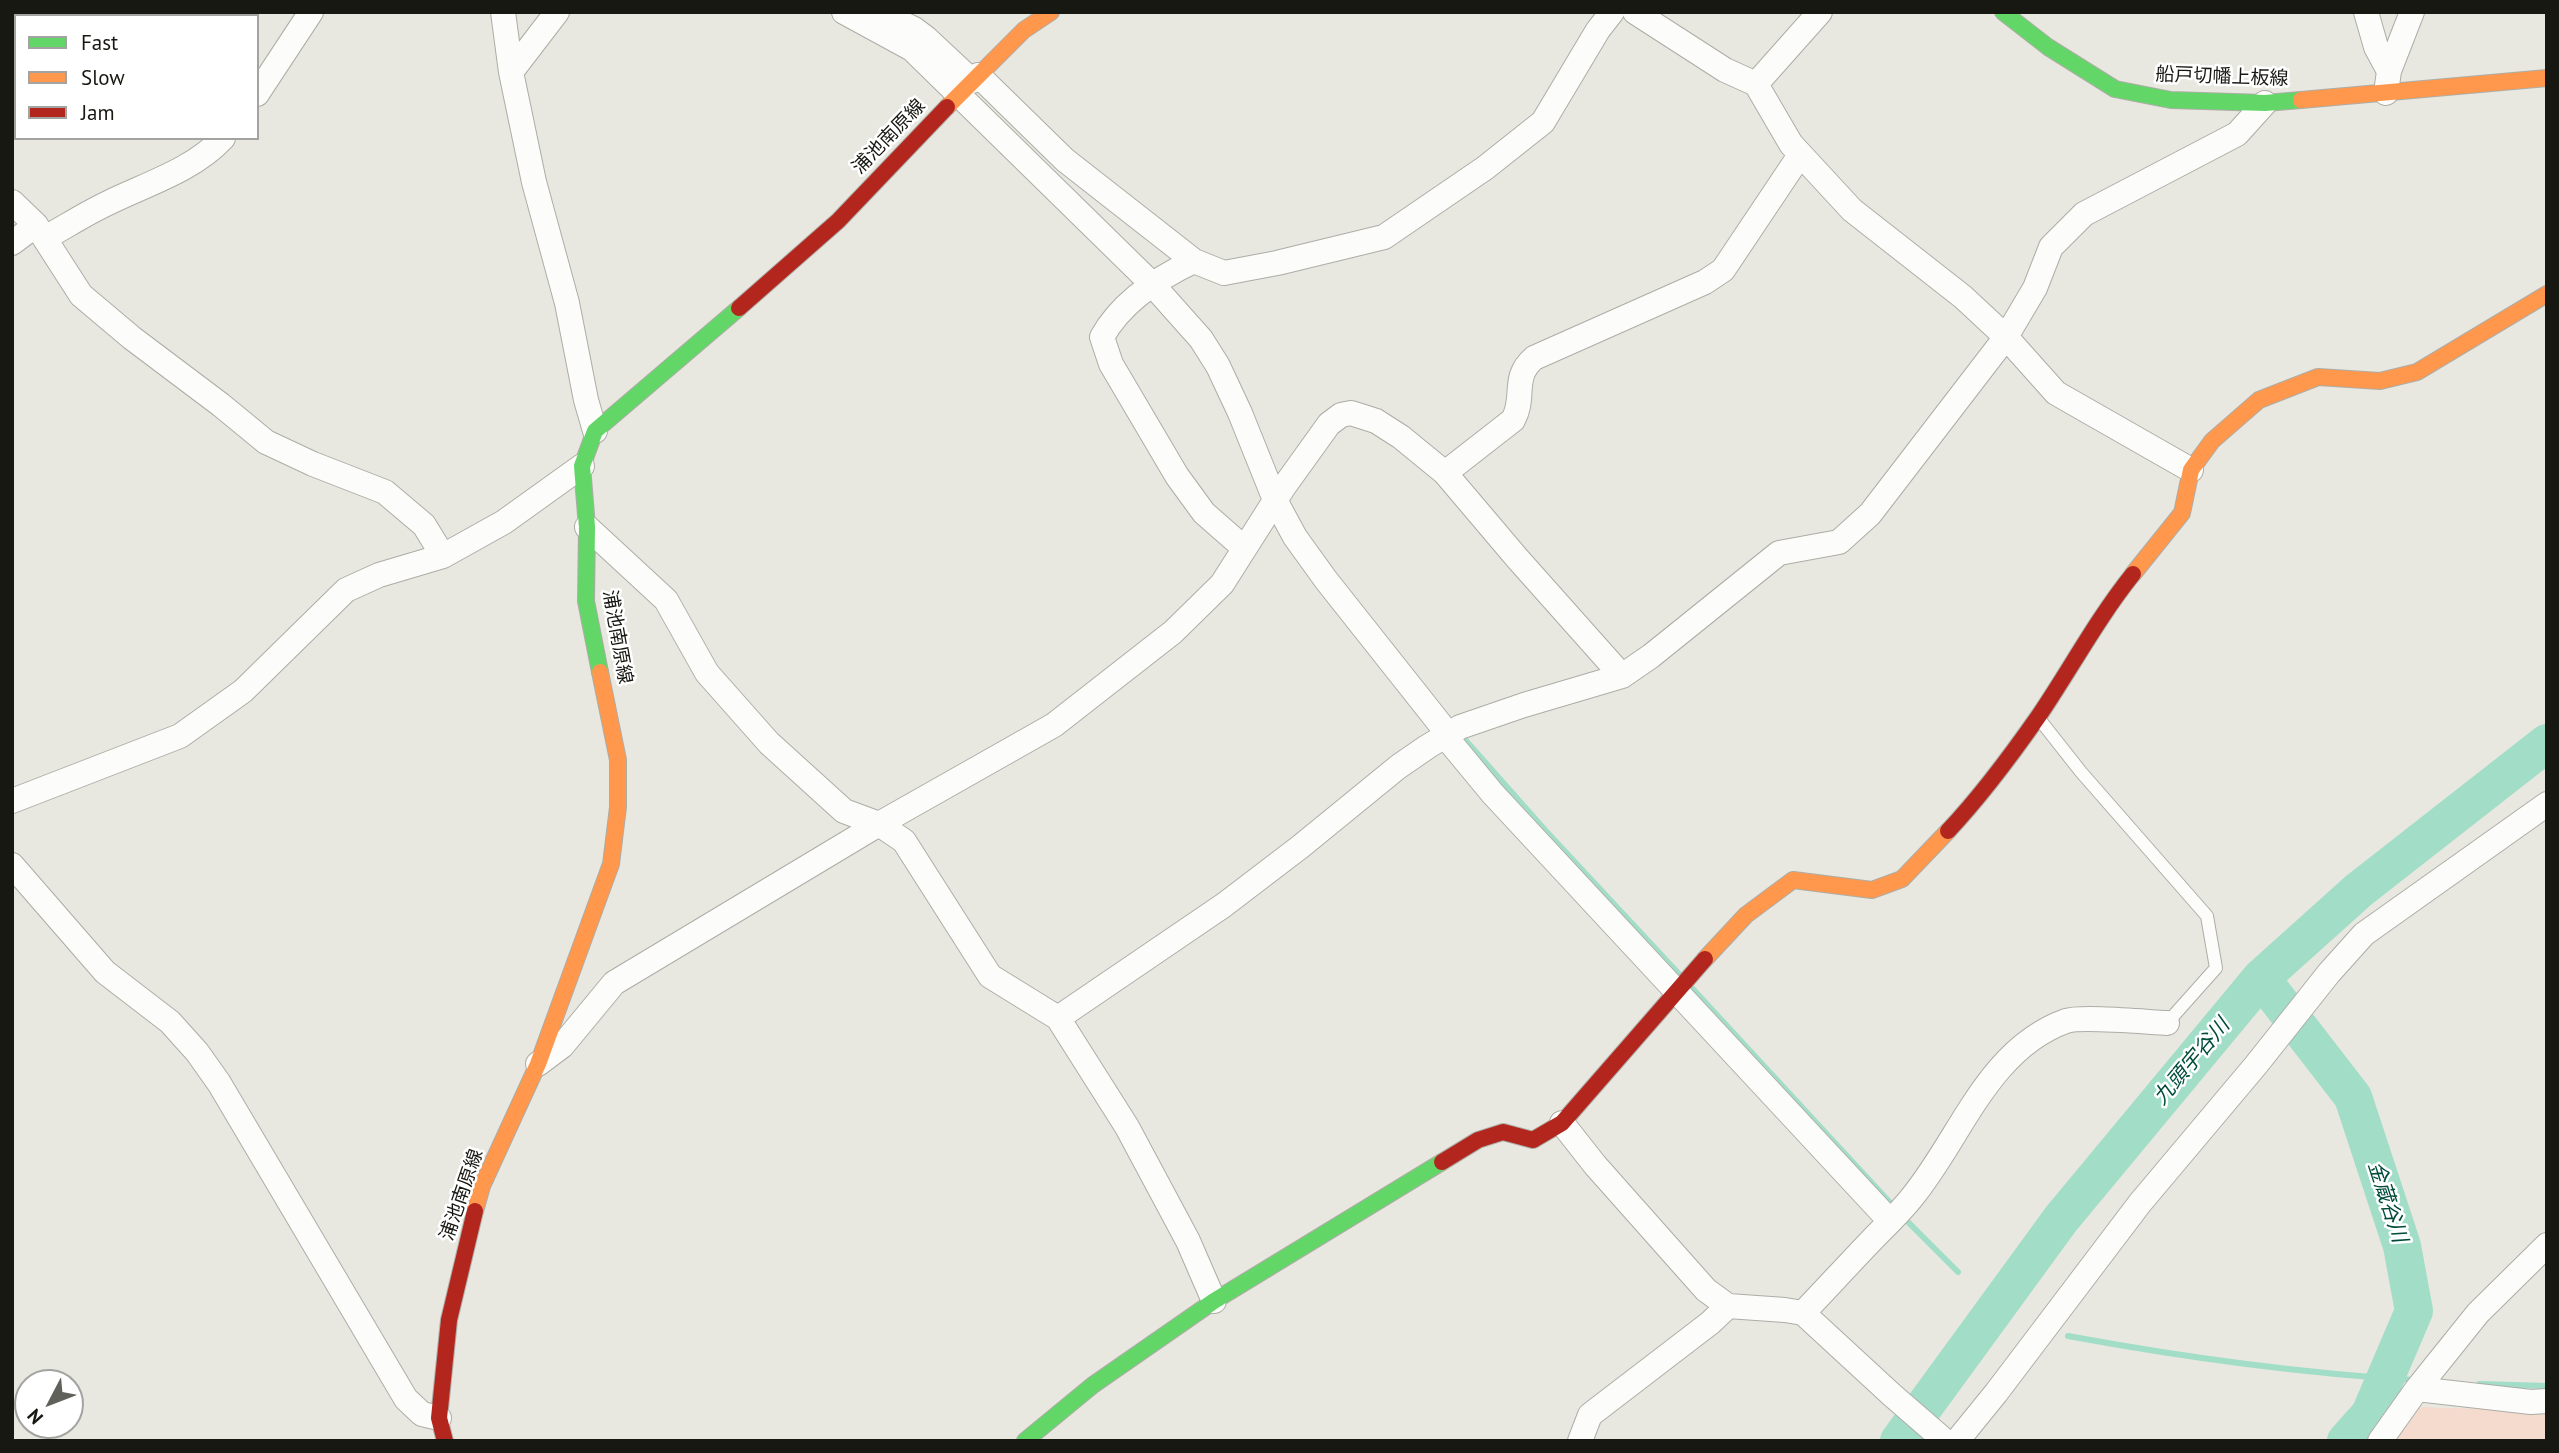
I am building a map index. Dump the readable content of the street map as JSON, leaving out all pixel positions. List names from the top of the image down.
{
  "streets": {
    "main road": ["船戸切幡上板線", "浦池南原線"]
  },
  "water": ["九頭宇谷川", "金蔵谷川"],
  "legend": ["Fast", "Slow", "Jam"],
  "north": "bottom left"
}
